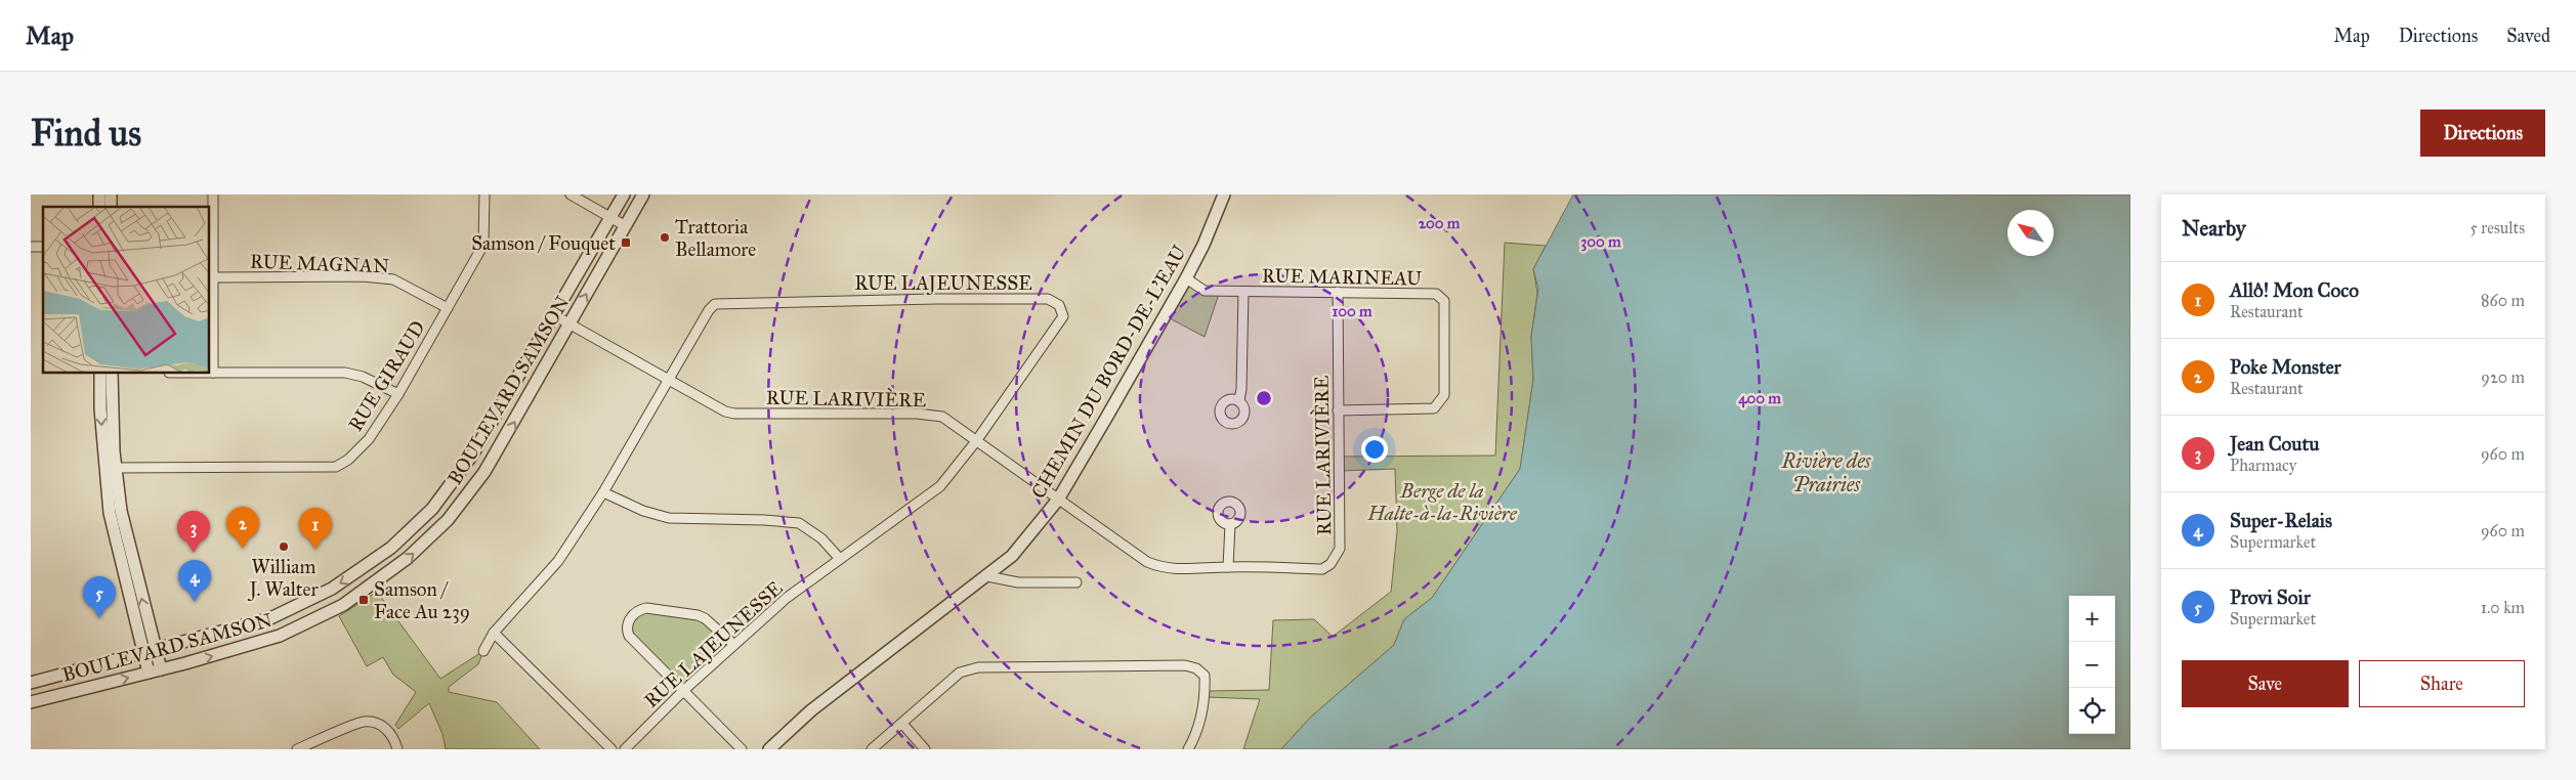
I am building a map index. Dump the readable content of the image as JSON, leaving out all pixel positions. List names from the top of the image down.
{
  "streets": {
    "street": [
      "RUE MAGNAN",
      "RUE MARINEAU",
      "RUE LAJEUNESSE",
      "CHEMIN DU BORD-DE-L'EAU",
      "RUE GIRAUD",
      "BOULEVARD SAMSON",
      "RUE LARIVIÈRE"
    ]
  },
  "crossings": [
    ["RUE MAGNAN", "RUE GIRAUD"],
    ["RUE MARINEAU", "CHEMIN DU BORD-DE-L'EAU"],
    ["RUE MARINEAU", "RUE LARIVIÈRE"],
    ["RUE LAJEUNESSE", "RUE LARIVIÈRE"],
    ["CHEMIN DU BORD-DE-L'EAU", "RUE LARIVIÈRE"],
    ["BOULEVARD SAMSON", "RUE LARIVIÈRE"]
  ],
  "water": ["Rivière des Prairies"],
  "parks": ["Berge de la Halte-à-la-Rivière"],
  "places": {
    "other": ["Trattoria Bellamore", "William J. Walter"],
    "transit": ["Samson / Fouquet", "Samson / Face Au 239"]
  },
  "north": "top left",
  "page": {
    "header": "Map",
    "nav": ["Map", "Directions", "Saved"],
    "buttons": [
      "Directions",
      ["Save", "Share"]
    ],
    "title": "Find us",
    "heading": ["Nearby", "5 results"],
    "list": [
      {
        "mark": "1",
        "name": "Allô! Mon Coco",
        "note": "Restaurant",
        "value": "860 m"
      },
      {
        "mark": "2",
        "name": "Poke Monster",
        "note": "Restaurant",
        "value": "920 m"
      },
      {
        "mark": "3",
        "name": "Jean Coutu",
        "note": "Pharmacy",
        "value": "960 m"
      },
      {
        "mark": "4",
        "name": "Super-Relais",
        "note": "Supermarket",
        "value": "960 m"
      },
      {
        "mark": "5",
        "name": "Provi Soir",
        "note": "Supermarket",
        "value": "1.0 km"
      }
    ],
    "pins": [
      "2",
      "1",
      "3",
      "4",
      "5"
    ],
    "map_buttons": ["+", "−"]
  },
  "rings": [
    "200 m",
    "300 m",
    "100 m",
    "400 m"
  ]
}
